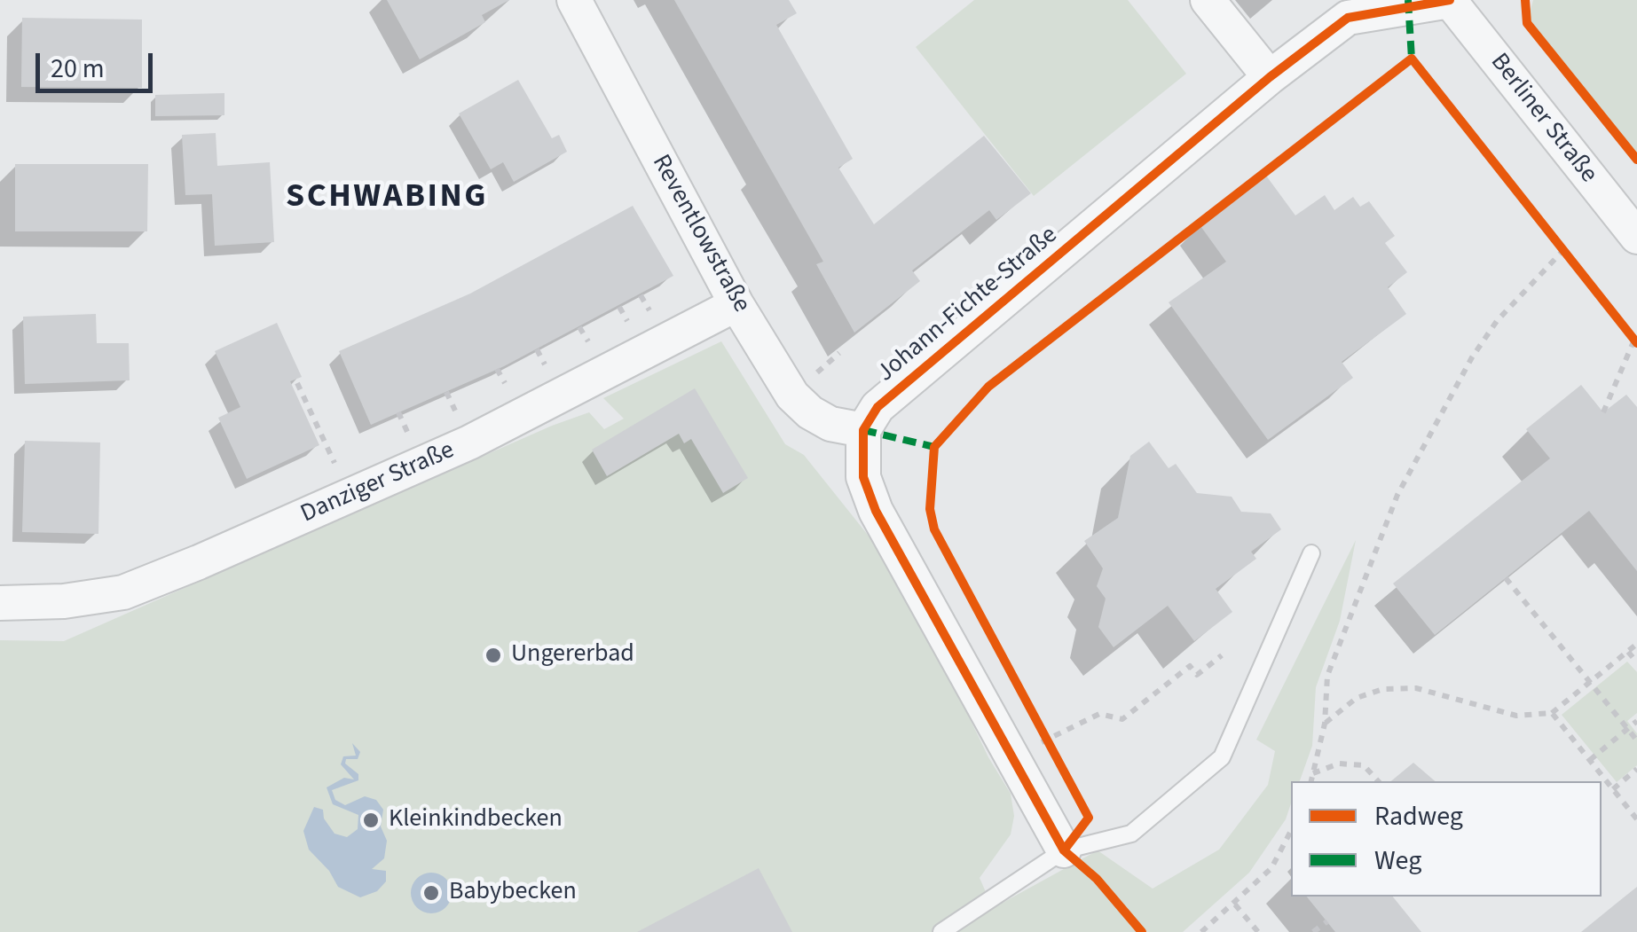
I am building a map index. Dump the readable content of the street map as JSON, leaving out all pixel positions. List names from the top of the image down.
{
  "streets": {
    "street": [
      "Berliner Straße",
      "Reventlowstraße",
      "Johann-Fichte-Straße",
      "Danziger Straße"
    ]
  },
  "crossings": [
    ["Berliner Straße", "Johann-Fichte-Straße"],
    ["Reventlowstraße", "Johann-Fichte-Straße"],
    ["Reventlowstraße", "Danziger Straße"]
  ],
  "districts": ["SCHWABING"],
  "places": ["Ungererbad", "Kleinkindbecken", "Babybecken"],
  "legend": ["Radweg", "Weg"],
  "scale_bar": "20 m"
}
